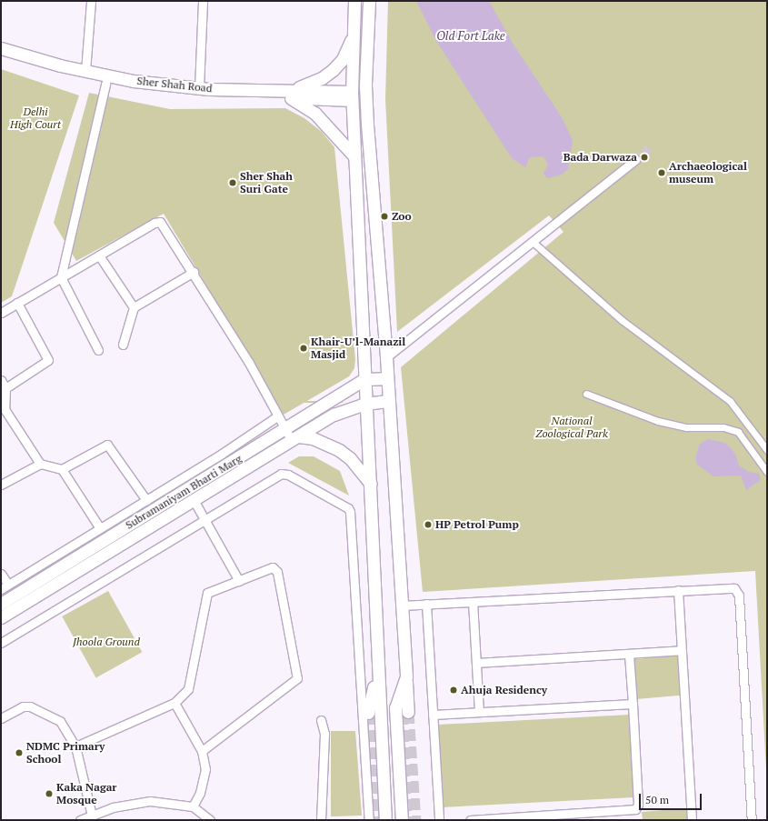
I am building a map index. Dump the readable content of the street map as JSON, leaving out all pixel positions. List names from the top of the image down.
{
  "streets": {
    "main road": ["Sher Shah Road", "Subramaniyam Bharti Marg"]
  },
  "water": ["Old Fort Lake"],
  "parks": ["Delhi High Court", "National Zoological Park", "Jhoola Ground"],
  "places": [
    "Bada Darwaza",
    "Archaeological museum",
    "Sher Shah Suri Gate",
    "Zoo",
    "Khair-U’l-Manazil Masjid",
    "HP Petrol Pump",
    "Ahuja Residency",
    "NDMC Primary School",
    "Kaka Nagar Mosque"
  ],
  "scale_bar": "50 m"
}
